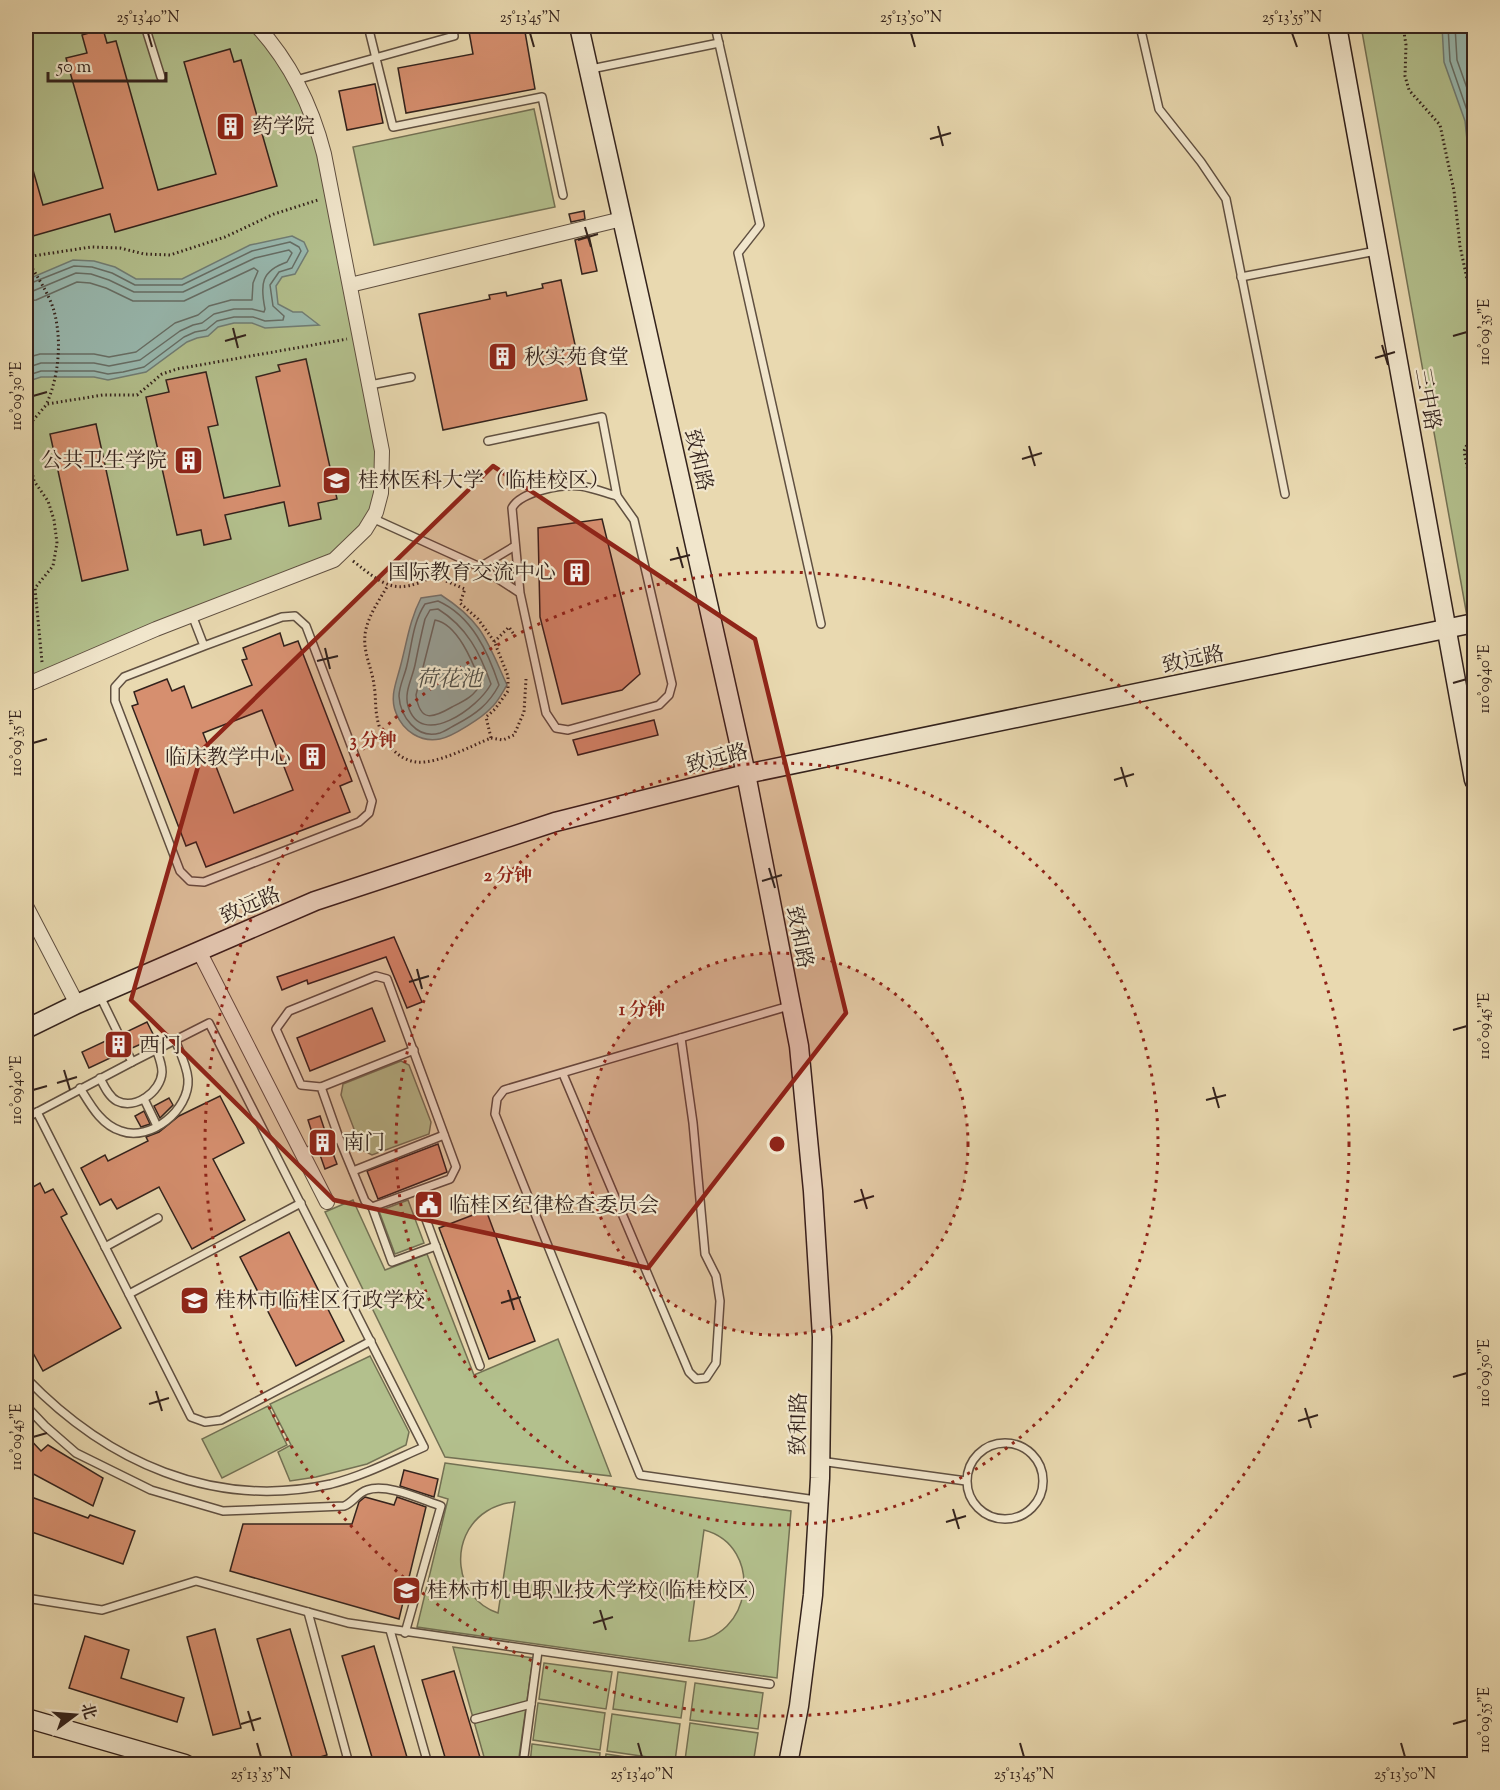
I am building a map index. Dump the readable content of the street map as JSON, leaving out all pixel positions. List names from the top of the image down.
{
  "streets": {
    "main road": ["三中路", "致和路", "致远路"]
  },
  "crossings": [
    ["三中路", "致远路"],
    ["致和路", "致远路"]
  ],
  "water": ["荷花池"],
  "places": {
    "building": [
      "药学院",
      "秋实苑食堂",
      "公共卫生学院",
      "国际教育交流中心",
      "临床教学中心",
      "西门",
      "南门"
    ],
    "school or university": ["桂林医科大学（临桂校区）", "桂林市临桂区行政学校", "桂林市机电职业技术学校(临桂校区)"],
    "public building": ["临桂区纪律检查委员会"]
  },
  "scale_bar": "50 m",
  "north": "right",
  "coordinates": [
    "25°13'40\"N",
    "25°13'45\"N",
    "25°13'50\"N",
    "25°13'55\"N",
    "110°09'35\"E",
    "110°09'30\"E",
    "110°09'40\"E",
    "110°09'45\"E",
    "110°09'50\"E",
    "110°09'55\"E",
    "25°13'35\"N"
  ],
  "rings": ["3 分钟", "2 分钟", "1 分钟"]
}
